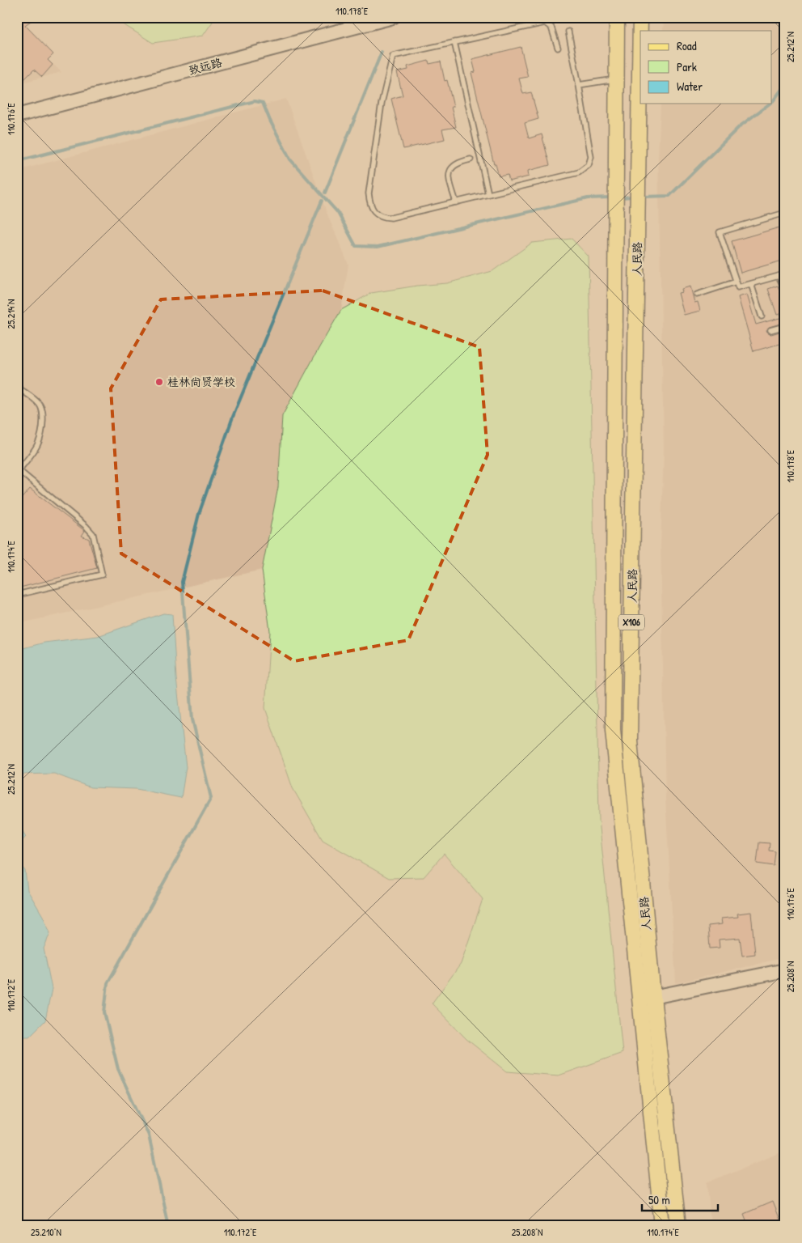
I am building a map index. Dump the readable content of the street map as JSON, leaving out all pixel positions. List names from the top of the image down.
{
  "streets": {
    "main road": ["致远路", "人民路", "X106"]
  },
  "places": ["桂林尚贤学校"],
  "legend": ["Road", "Park", "Water"],
  "scale_bar": "50 m",
  "coordinates": [
    "110.178°E",
    "25.212°N",
    "110.176°E",
    "25.214°N",
    "110.174°E",
    "25.208°N",
    "110.172°E",
    "25.210°N"
  ]
}
